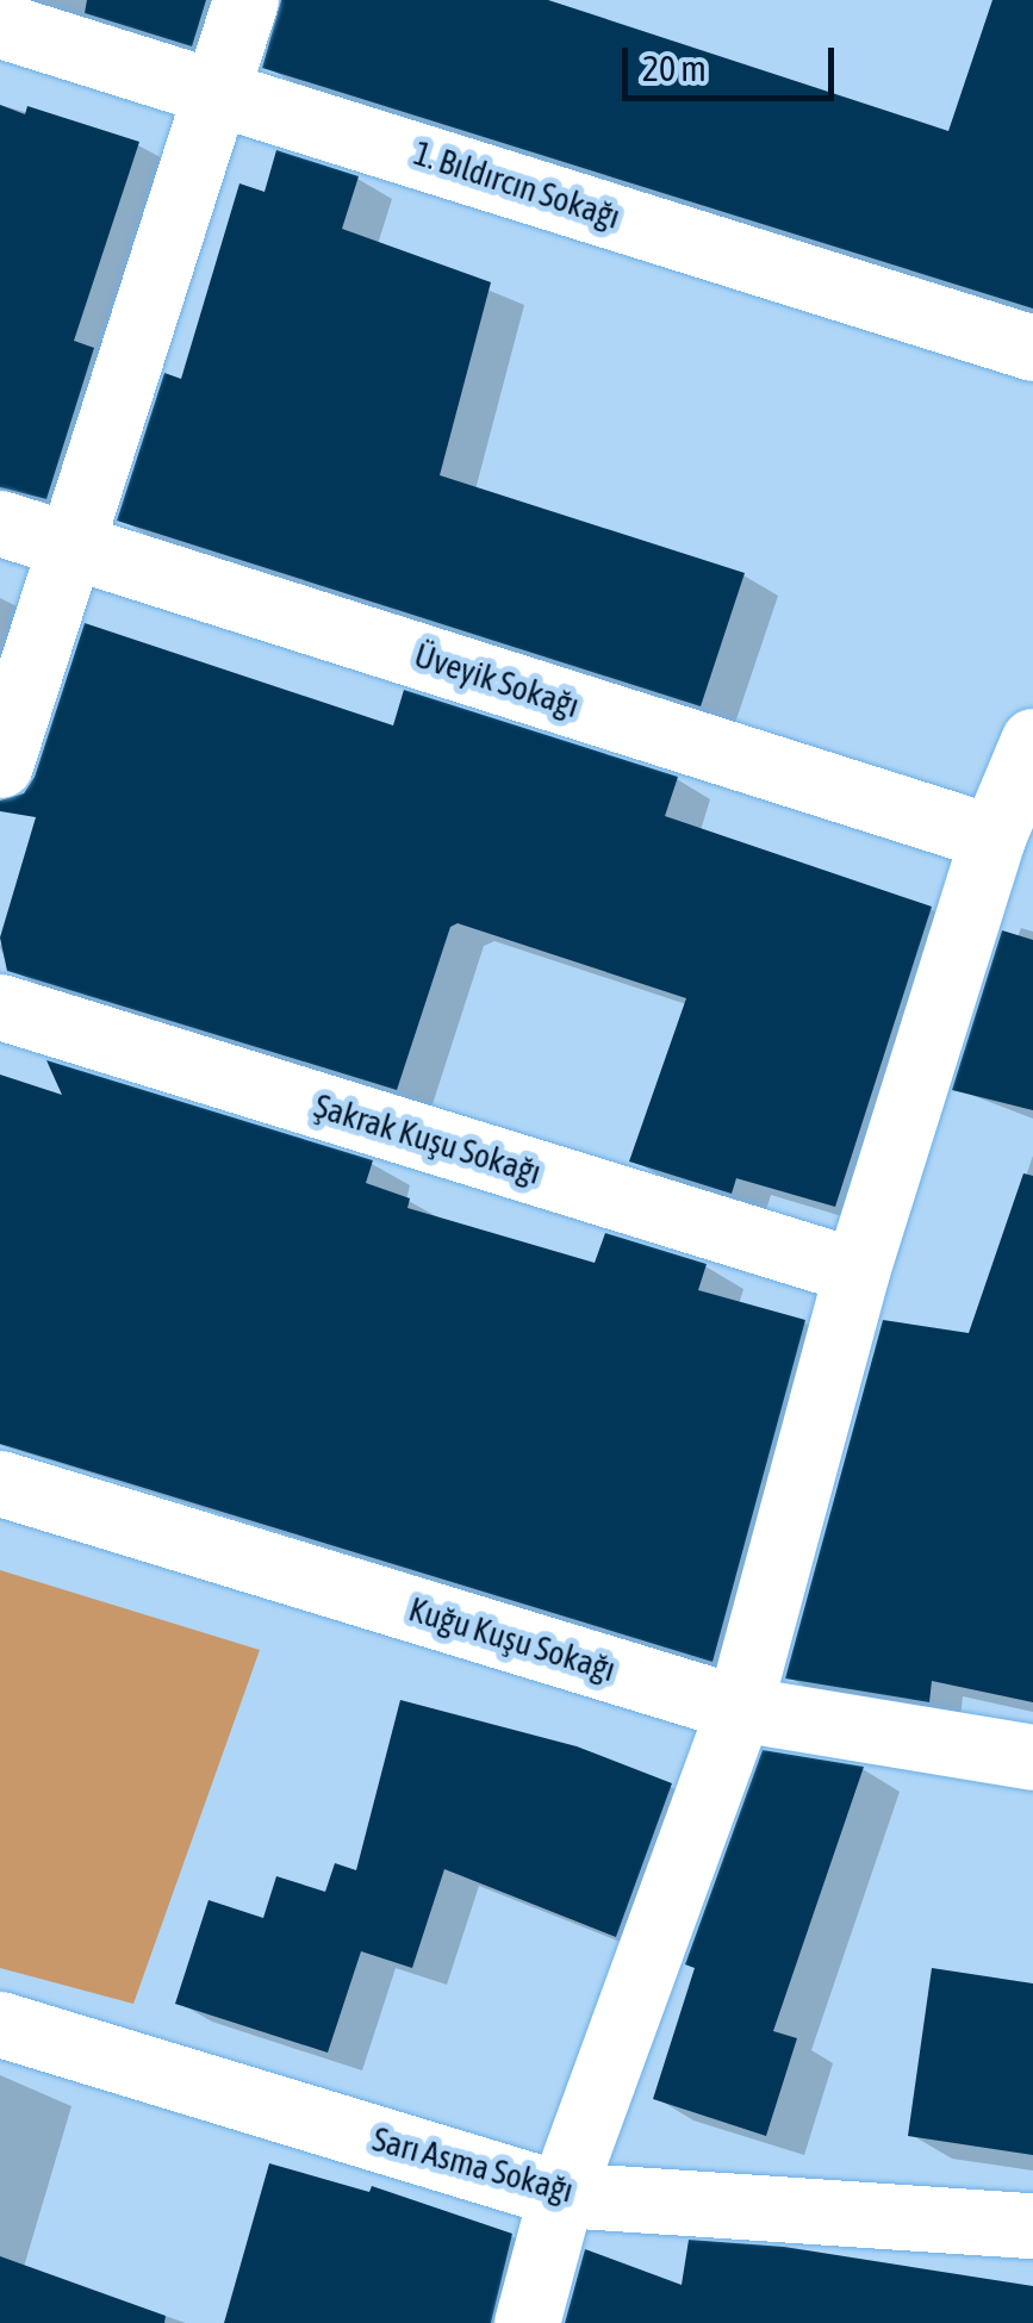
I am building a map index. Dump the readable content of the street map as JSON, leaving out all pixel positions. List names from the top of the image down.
{
  "streets": {
    "street": [
      "1. Bıldırcın Sokağı",
      "Üveyik Sokağı",
      "Şakrak Kuşu Sokağı",
      "Kuğu Kuşu Sokağı",
      "Sarı Asma Sokağı"
    ]
  },
  "scale_bar": "20 m"
}
